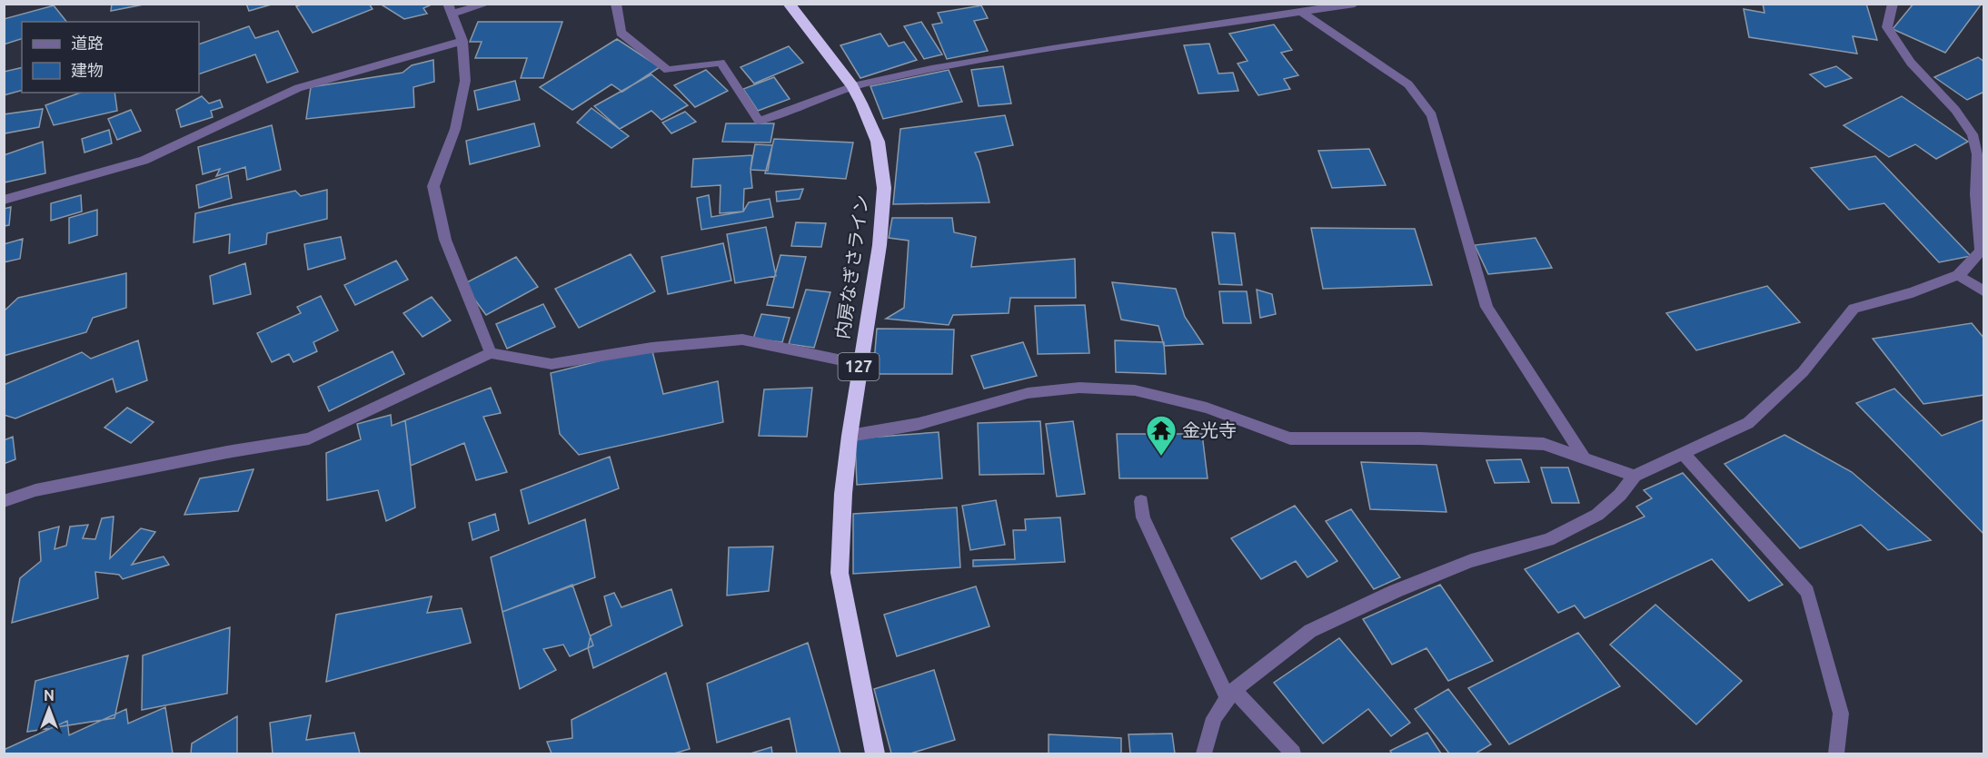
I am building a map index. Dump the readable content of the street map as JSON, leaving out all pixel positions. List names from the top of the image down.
{
  "streets": {
    "highway": ["内房なぎさライン", "127"]
  },
  "places": {
    "temple": ["金光寺"]
  },
  "legend": ["道路", "建物"],
  "north": "top"
}
